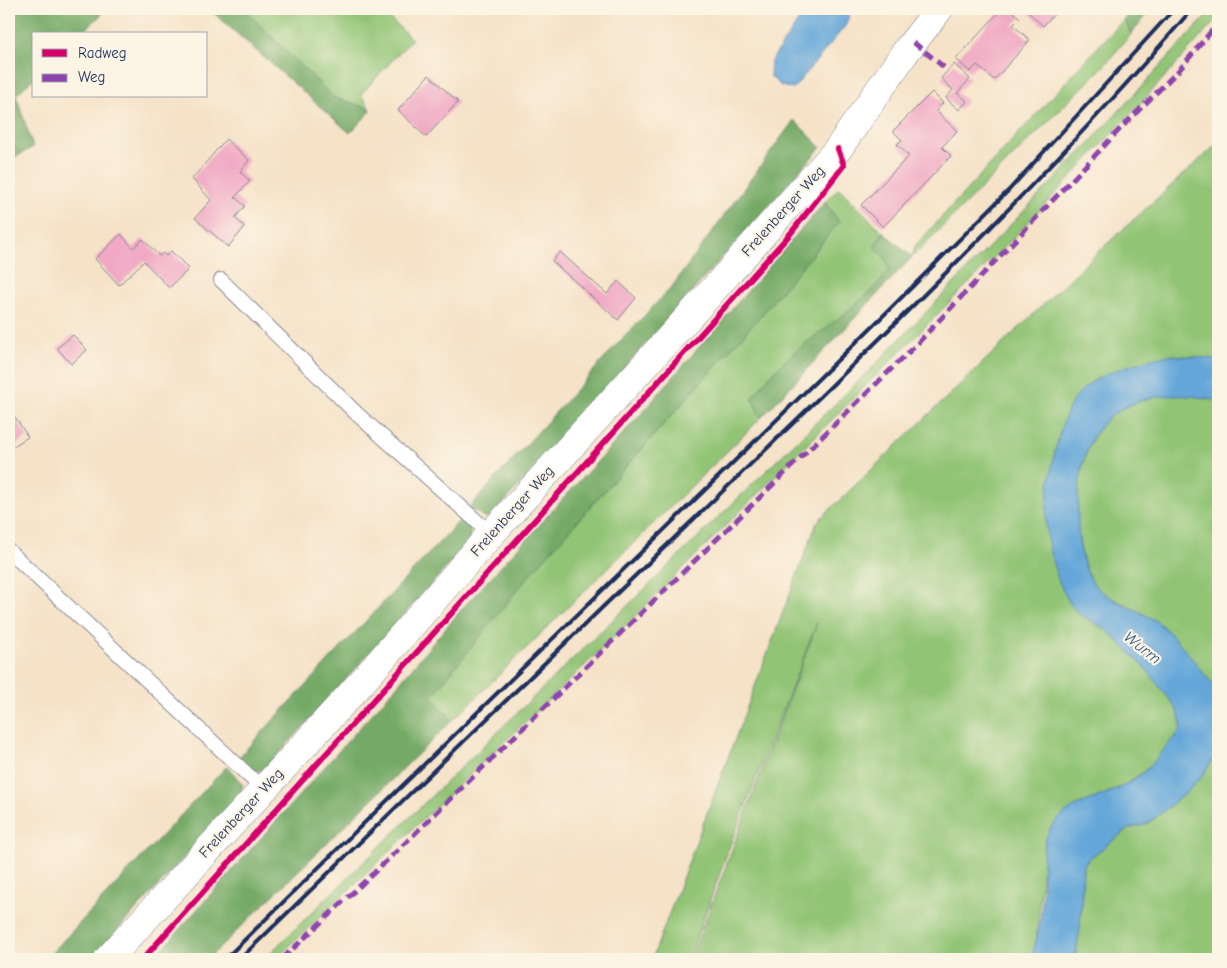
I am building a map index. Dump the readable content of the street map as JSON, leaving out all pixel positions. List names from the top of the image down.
{
  "streets": {
    "main road": ["Frelenberger Weg"]
  },
  "water": ["Wurm"],
  "legend": ["Radweg", "Weg"]
}
